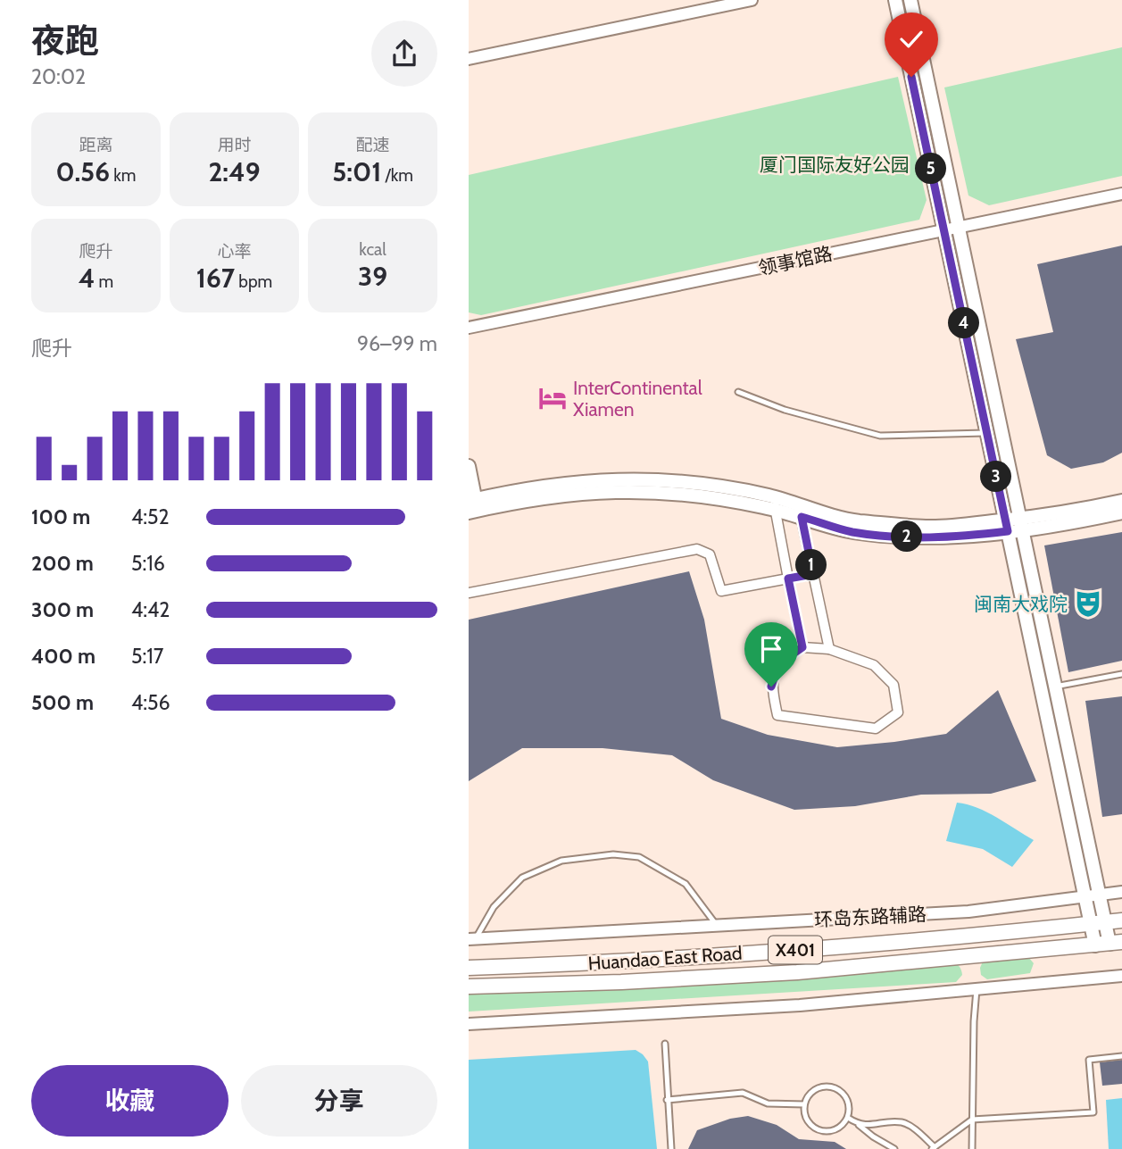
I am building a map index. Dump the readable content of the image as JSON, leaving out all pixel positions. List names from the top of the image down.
{
  "streets": {
    "main road": ["X401", "Huandao East Road"],
    "street": ["领事馆路", "环岛东路辅路"]
  },
  "parks": ["厦门国际友好公园"],
  "places": {
    "hotel": ["InterContinental Xiamen"],
    "theatre": ["闽南大戏院"]
  },
  "page": {
    "heading": ["夜跑", "20:02"],
    "stats": [
      ["距离", "0.56 km"],
      ["用时", "2:49"],
      ["配速", "5:01 /km"],
      ["爬升", "4 m"],
      ["心率", "167 bpm"],
      ["kcal", "39"]
    ],
    "pins": [
      "5",
      "4",
      "3",
      "2",
      "1"
    ],
    "chart": ["爬升", "96–99 m"],
    "list": [
      {
        "name": "100 m",
        "note": "4:52"
      },
      {
        "name": "200 m",
        "note": "5:16"
      },
      {
        "name": "300 m",
        "note": "4:42"
      },
      {
        "name": "400 m",
        "note": "5:17"
      },
      {
        "name": "500 m",
        "note": "4:56"
      }
    ],
    "buttons": ["收藏", "分享"]
  }
}
